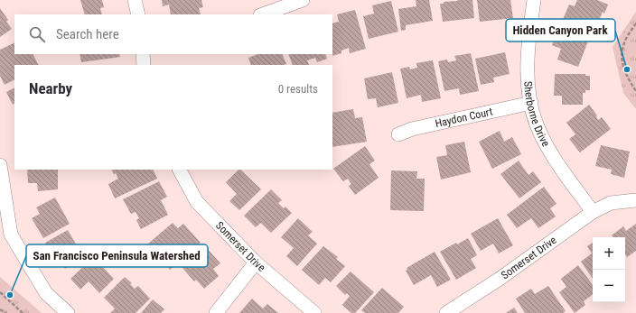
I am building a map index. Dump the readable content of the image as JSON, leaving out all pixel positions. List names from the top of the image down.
{
  "streets": {
    "street": ["Sherborne Drive", "Haydon Court", "Somerset Drive"]
  },
  "crossings": [
    ["Sherborne Drive", "Haydon Court"],
    ["Sherborne Drive", "Somerset Drive"]
  ],
  "places": ["Hidden Canyon Park", "San Francisco Peninsula Watershed"],
  "page": {
    "search": "Search here",
    "heading": ["Nearby", "0 results"],
    "map_buttons": ["+", "−"]
  }
}
